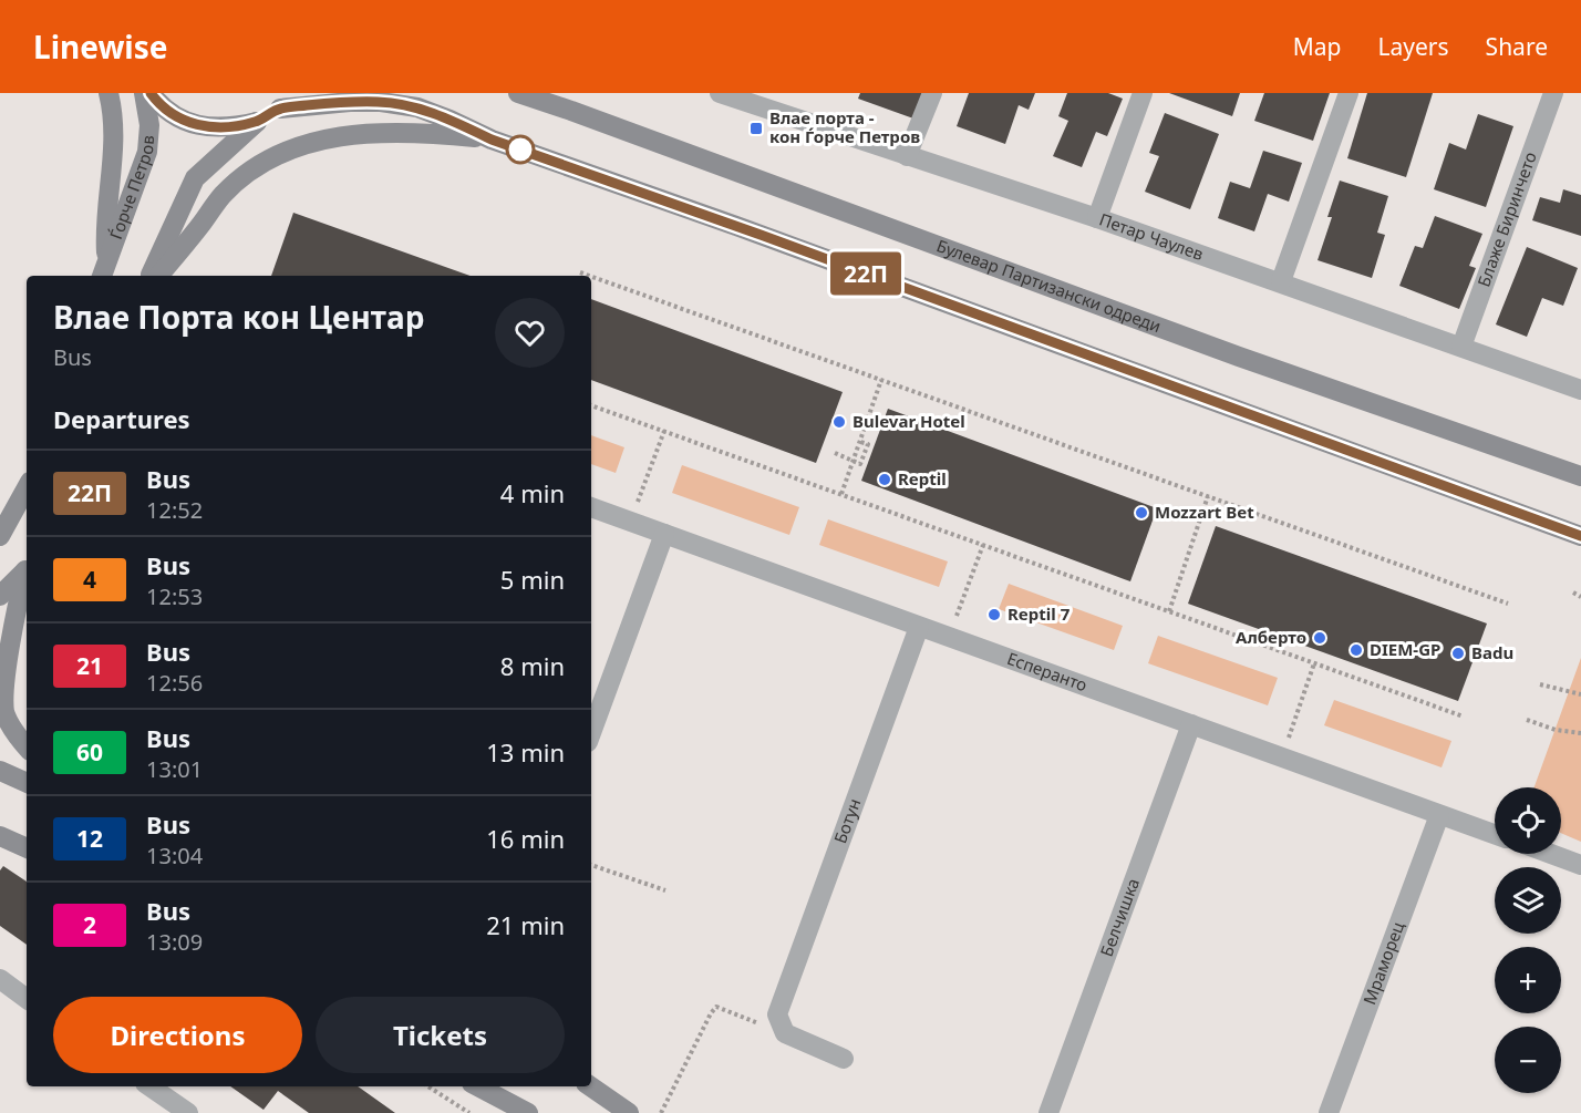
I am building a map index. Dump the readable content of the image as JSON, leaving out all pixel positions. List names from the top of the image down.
{
  "streets": {
    "street": [
      "Ѓорче Петров",
      "Блаже Биринчето",
      "Петар Чаулев",
      "Булевар Партизански одреди",
      "Есперанто",
      "Ботун",
      "Белчишка",
      "Мраморец"
    ]
  },
  "crossings": [
    ["Блаже Биринчето", "Петар Чаулев"],
    ["Есперанто", "Ботун"],
    ["Есперанто", "Белчишка"],
    ["Есперанто", "Мраморец"]
  ],
  "places": {
    "transit": ["Влае порта - кон Ѓорче Петров"],
    "other": [
      "Bulevar Hotel",
      "Reptil",
      "Mozzart Bet",
      "Reptil 7",
      "Алберто",
      "DIEM-GP",
      "Badu"
    ]
  },
  "lines": ["bus line 22П"],
  "page": {
    "header": "Linewise",
    "nav": ["Map", "Layers", "Share"],
    "on_map": "22П",
    "heading": [
      ["Влае Порта кон Центар", "Bus"],
      "Departures"
    ],
    "list": [
      {
        "mark": "22П",
        "name": "Bus",
        "note": "12:52",
        "value": "4 min"
      },
      {
        "mark": "4",
        "name": "Bus",
        "note": "12:53",
        "value": "5 min"
      },
      {
        "mark": "21",
        "name": "Bus",
        "note": "12:56",
        "value": "8 min"
      },
      {
        "mark": "60",
        "name": "Bus",
        "note": "13:01",
        "value": "13 min"
      },
      {
        "mark": "12",
        "name": "Bus",
        "note": "13:04",
        "value": "16 min"
      },
      {
        "mark": "2",
        "name": "Bus",
        "note": "13:09",
        "value": "21 min"
      }
    ],
    "map_buttons": ["+", "−"],
    "buttons": ["Directions", "Tickets"]
  }
}
